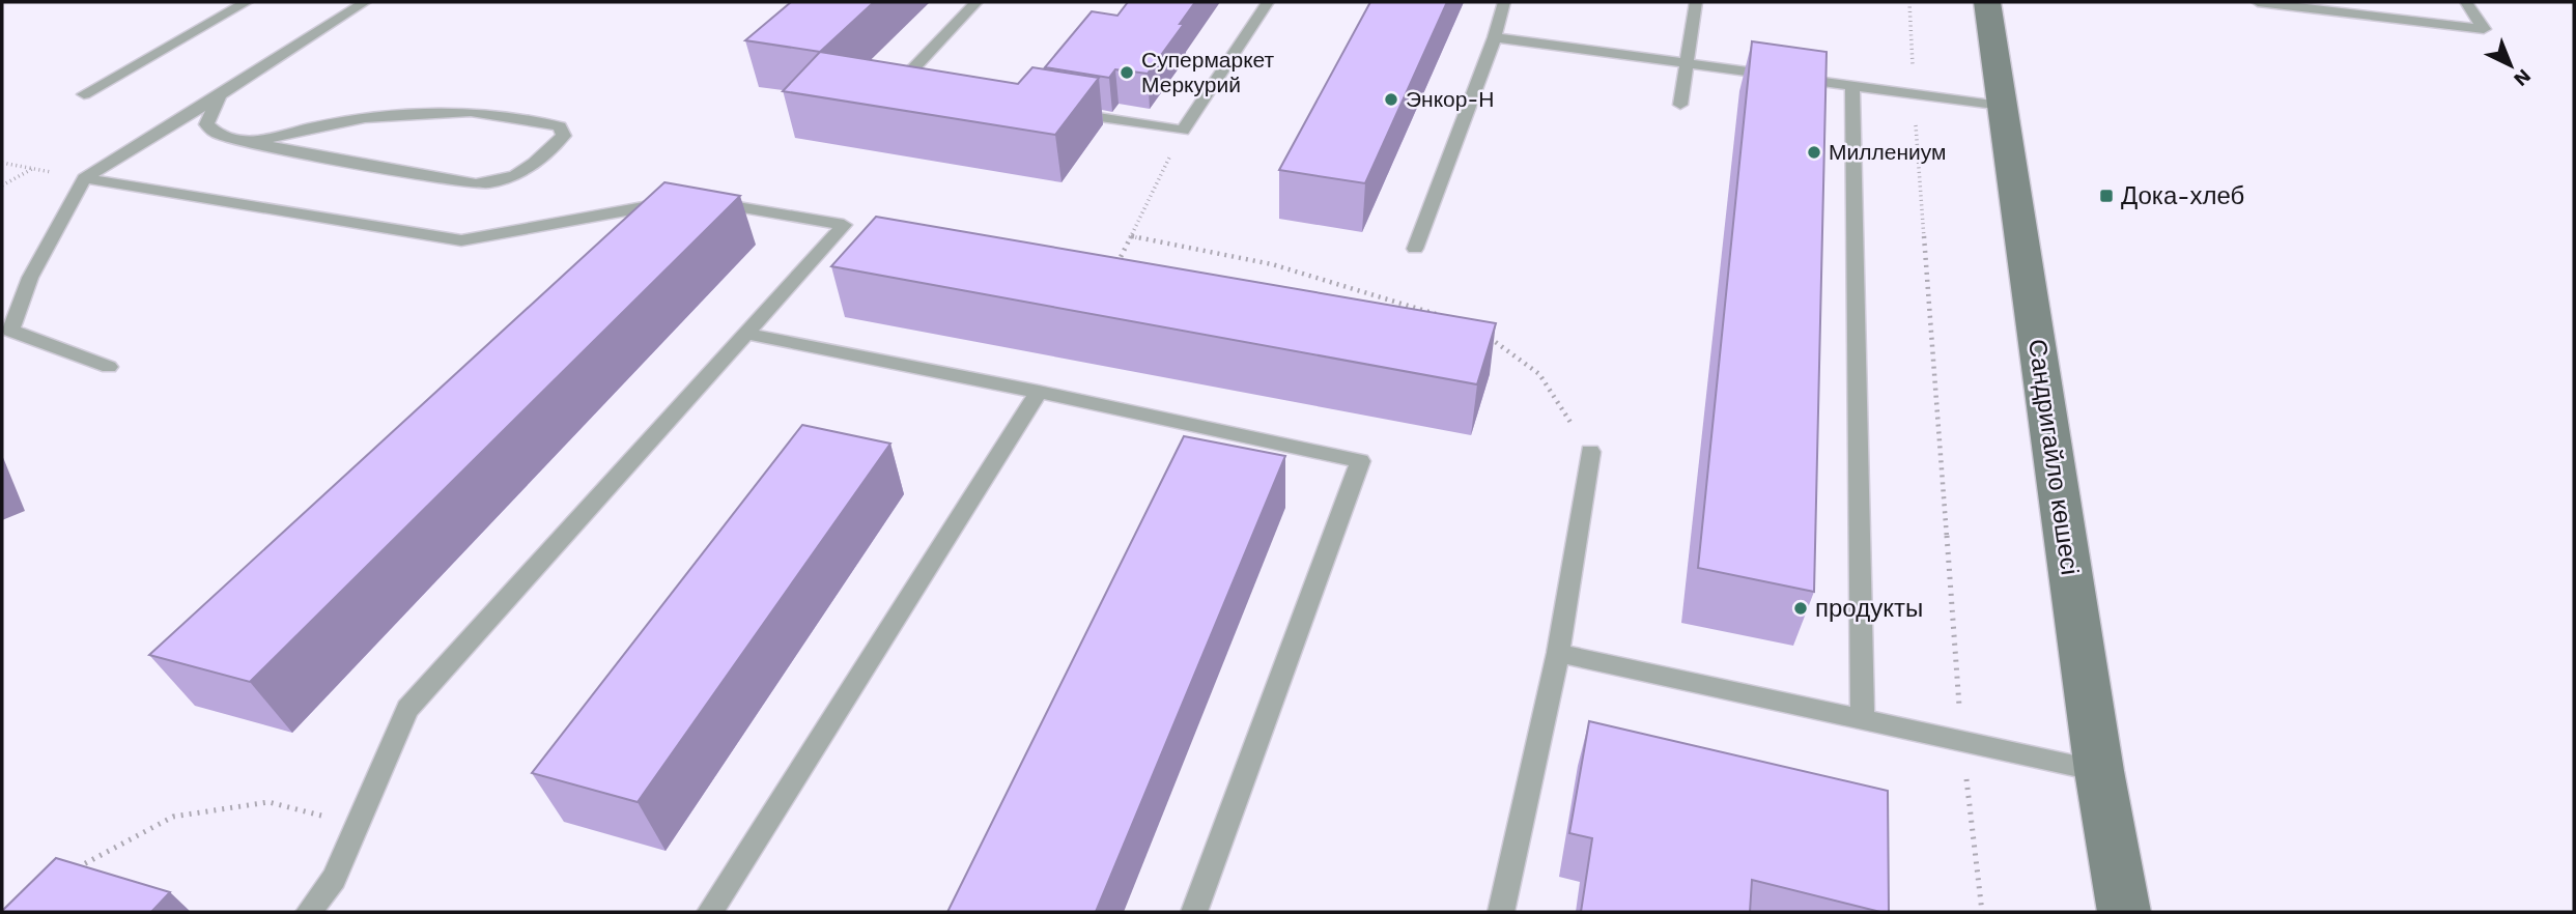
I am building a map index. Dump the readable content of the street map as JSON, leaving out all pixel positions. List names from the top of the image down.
{
  "streets": {
    "street": ["Сандригайло көшесі"]
  },
  "places": {
    "other": [
      "Супермаркет Меркурий",
      "Энкор-Н",
      "Миллениум",
      "продукты"
    ],
    "transit": ["Дока-хлеб"]
  },
  "north": "bottom right"
}
